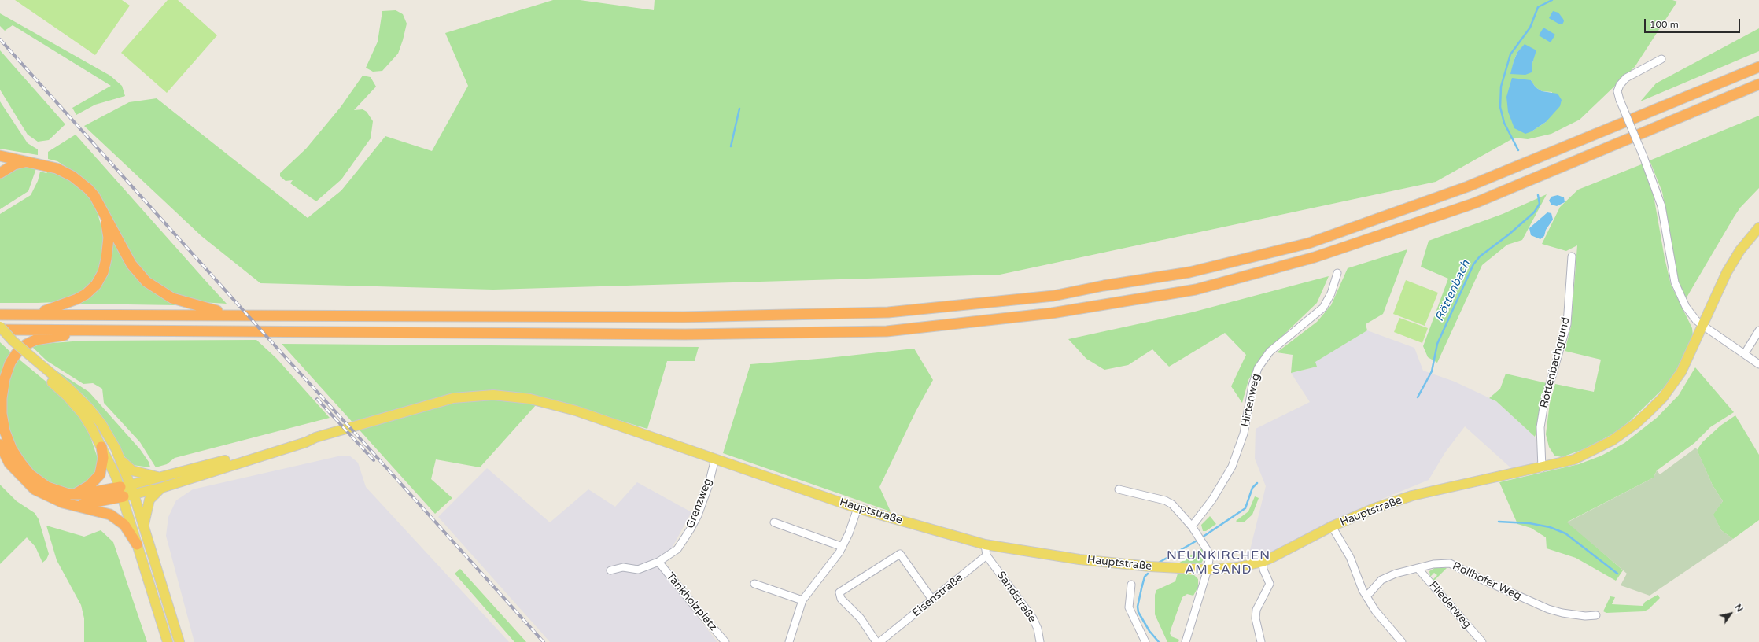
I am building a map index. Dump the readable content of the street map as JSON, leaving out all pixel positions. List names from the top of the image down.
{
  "streets": {
    "main road": ["Hauptstraße"],
    "street": [
      "Röttenbachgrund",
      "Hirtenweg",
      "Grenzweg",
      "Rollhofer Weg",
      "Eisenstraße",
      "Sandstraße",
      "Tankholzplatz",
      "Fliederweg"
    ]
  },
  "crossings": [
    ["Röttenbachgrund", "Hauptstraße"],
    ["Grenzweg", "Hauptstraße"],
    ["Grenzweg", "Tankholzplatz"],
    ["Rollhofer Weg", "Fliederweg"],
    ["Eisenstraße", "Sandstraße"]
  ],
  "districts": ["NEUNKIRCHEN AM SAND"],
  "water": ["Röttenbach"],
  "scale_bar": "100 m",
  "north": "top right"
}
